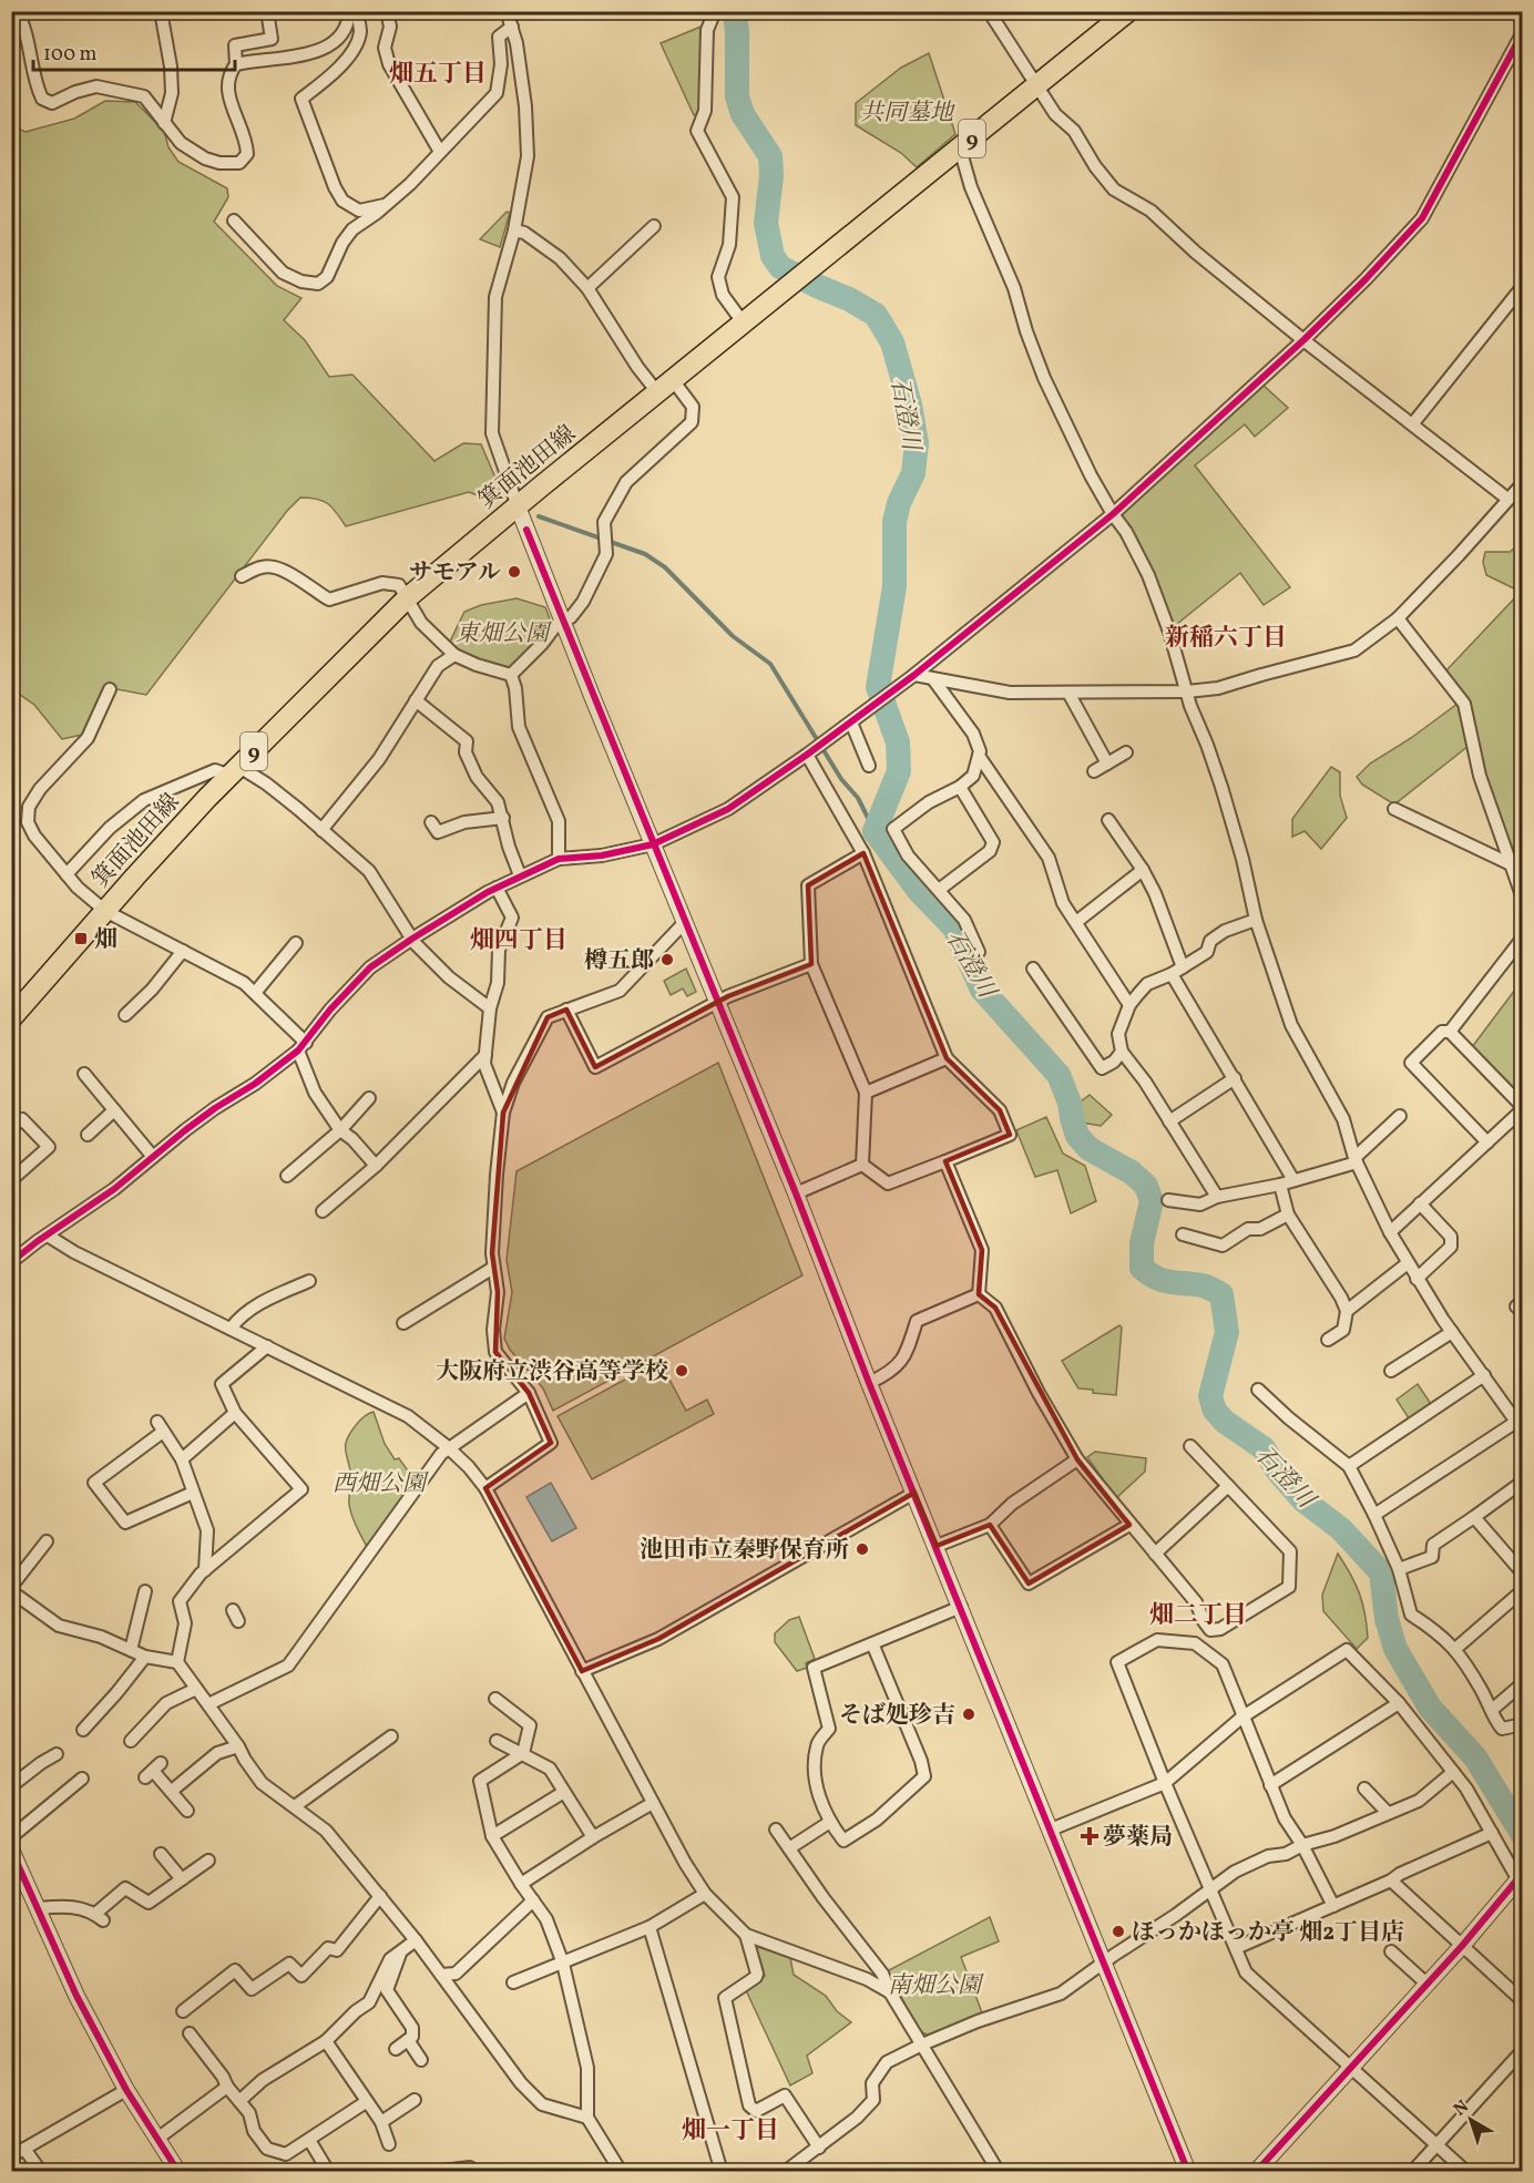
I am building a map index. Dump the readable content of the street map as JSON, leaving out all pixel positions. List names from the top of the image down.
{
  "streets": {
    "main road": ["9", "箕面池田線"]
  },
  "districts": [
    "畑五丁目",
    "新稲六丁目",
    "畑四丁目",
    "畑二丁目",
    "畑一丁目"
  ],
  "water": ["石澄川"],
  "parks": [
    "共同墓地",
    "東畑公園",
    "西畑公園",
    "南畑公園"
  ],
  "places": {
    "other": [
      "サモアル",
      "樽五郎",
      "大阪府立渋谷高等学校",
      "池田市立秦野保育所",
      "そば処珍吉",
      "ほっかほっか亭 畑2丁目店"
    ],
    "transit": ["畑"],
    "health": ["夢薬局"]
  },
  "scale_bar": "100 m",
  "north": "top left"
}
